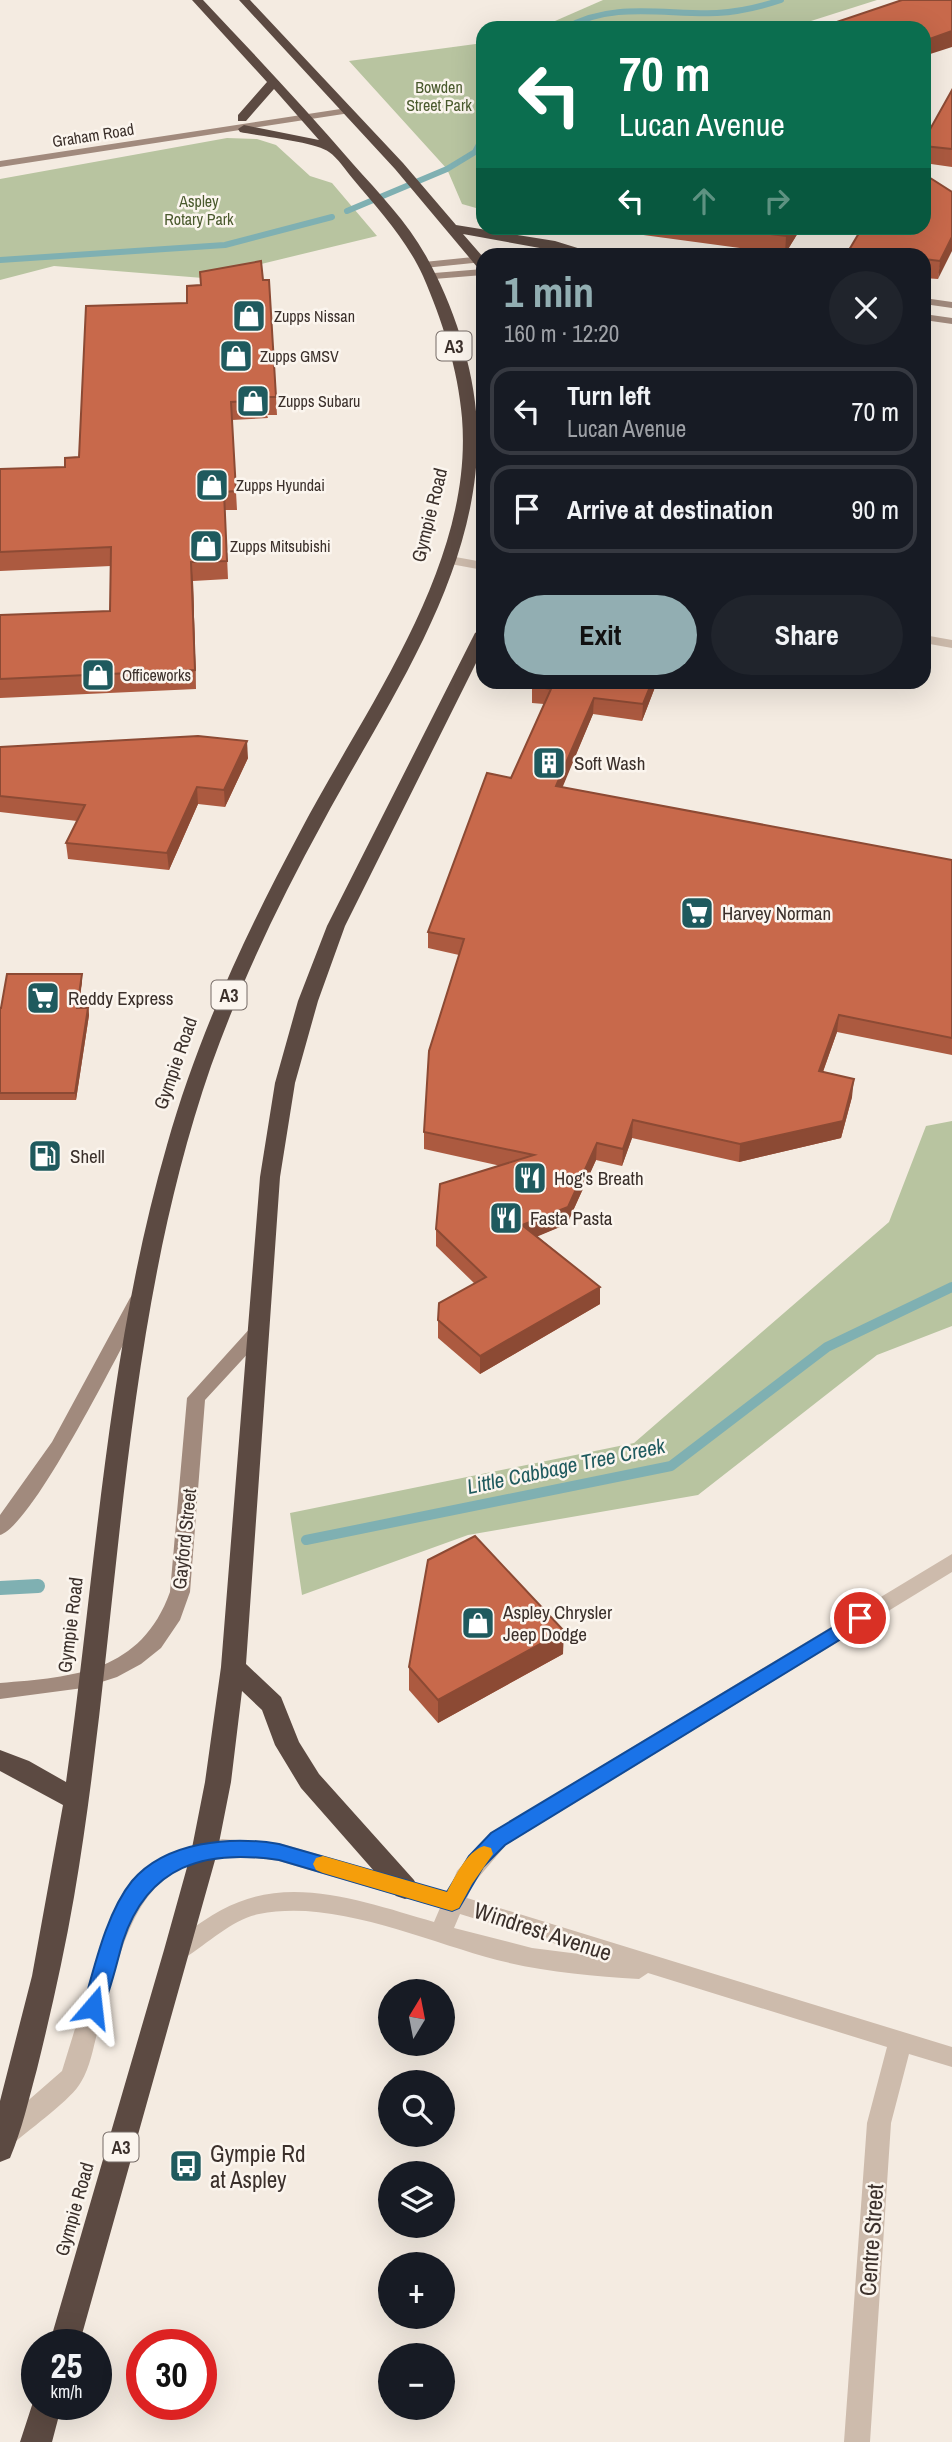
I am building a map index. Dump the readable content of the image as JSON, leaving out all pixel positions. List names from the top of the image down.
{
  "streets": {
    "highway": ["A3", "Gympie Road"],
    "main road": ["Graham Road", "Gayford Street"],
    "street": ["Windrest Avenue", "Centre Street"]
  },
  "crossings": [
    ["Graham Road", "Gympie Road"],
    ["Gympie Road", "Gayford Street"],
    ["Gympie Road", "Windrest Avenue"],
    ["Windrest Avenue", "Centre Street"]
  ],
  "water": ["Little Cabbage Tree Creek"],
  "parks": ["Bowden Street Park", "Aspley Rotary Park"],
  "places": {
    "shop": [
      "Zupps Nissan",
      "Zupps GMSV",
      "Zupps Subaru",
      "Zupps Hyundai",
      "Zupps Mitsubishi",
      "Officeworks",
      "Aspley Chrysler Jeep Dodge"
    ],
    "building": ["Soft Wash"],
    "supermarket": ["Harvey Norman", "Reddy Express"],
    "fuel station": ["Shell"],
    "restaurant": ["Hog's Breath", "Fasta Pasta"],
    "bus stop": ["Gympie Rd at Aspley"]
  },
  "north": "top",
  "page": {
    "turn": ["70 m", "Lucan Avenue"],
    "heading": ["1 min", "160 m · 12:20"],
    "list": [
      {
        "name": "Turn left",
        "note": "Lucan Avenue",
        "value": "70 m"
      },
      {
        "name": "Arrive at destination",
        "value": "90 m"
      }
    ],
    "buttons": ["Exit", "Share"],
    "map_buttons": ["+", "−"],
    "speed": "25 km/h",
    "limit": "30"
  }
}
